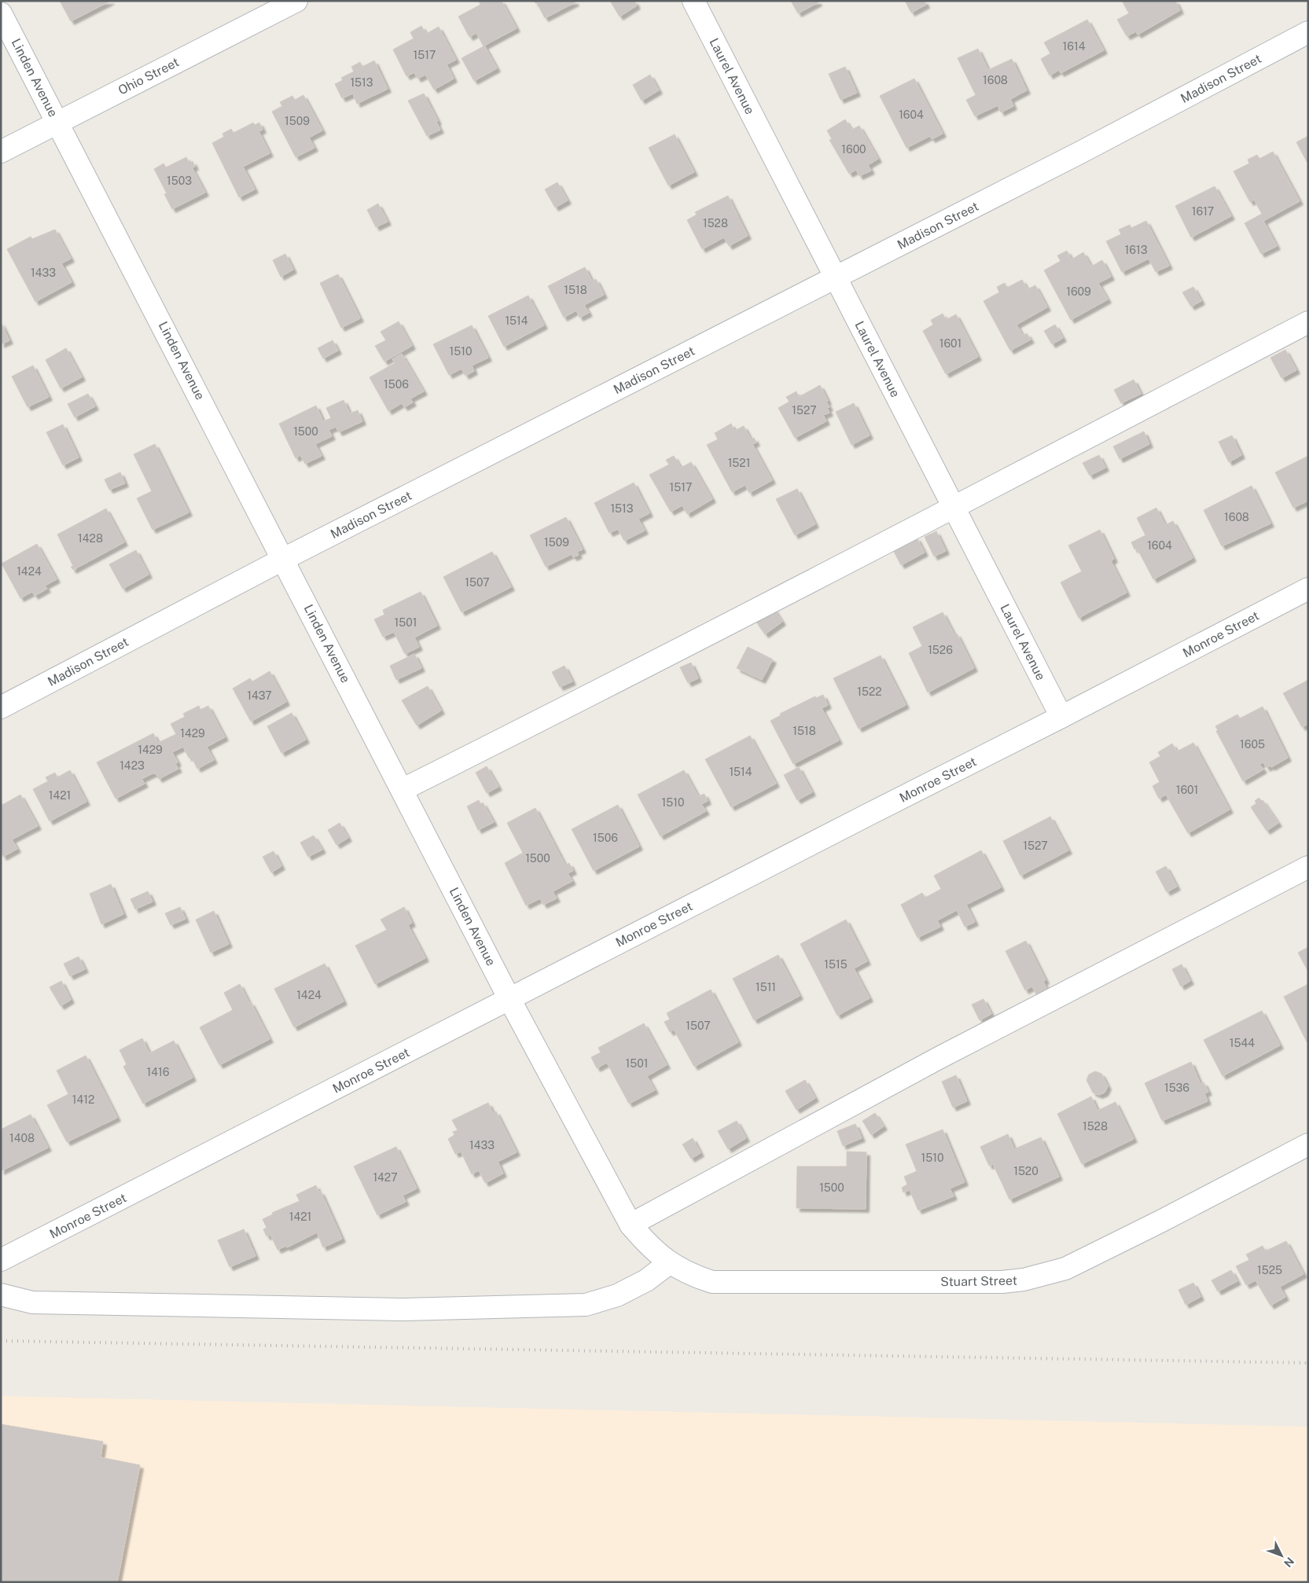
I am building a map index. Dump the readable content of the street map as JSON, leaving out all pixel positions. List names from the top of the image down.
{
  "streets": {
    "street": [
      "Ohio Street",
      "Laurel Avenue",
      "Linden Avenue",
      "Madison Street",
      "Monroe Street",
      "Stuart Street"
    ]
  },
  "crossings": [
    ["Ohio Street", "Linden Avenue"],
    ["Laurel Avenue", "Madison Street"],
    ["Laurel Avenue", "Monroe Street"],
    ["Linden Avenue", "Madison Street"],
    ["Linden Avenue", "Monroe Street"],
    ["Linden Avenue", "Stuart Street"]
  ],
  "house_numbers": [
    "1614",
    "1517",
    "1608",
    "1513",
    "1604",
    "1509",
    "1600",
    "1503",
    "1617",
    "1528",
    "1613",
    "1433",
    "1518",
    "1609",
    "1514",
    "1601",
    "1510",
    "1506",
    "1527",
    "1500",
    "1521",
    "1517",
    "1513",
    "1608",
    "1428",
    "1509",
    "1604",
    "1424",
    "1507",
    "1501",
    "1526",
    "1522",
    "1437",
    "1518",
    "1429",
    "1605",
    "1429",
    "1423",
    "1514",
    "1601",
    "1421",
    "1510",
    "1506",
    "1527",
    "1500",
    "1515",
    "1511",
    "1424",
    "1507",
    "1544",
    "1501",
    "1416",
    "1536",
    "1412",
    "1528",
    "1408",
    "1433",
    "1510",
    "1520",
    "1427",
    "1500",
    "1421",
    "1525"
  ],
  "north": "bottom right"
}
